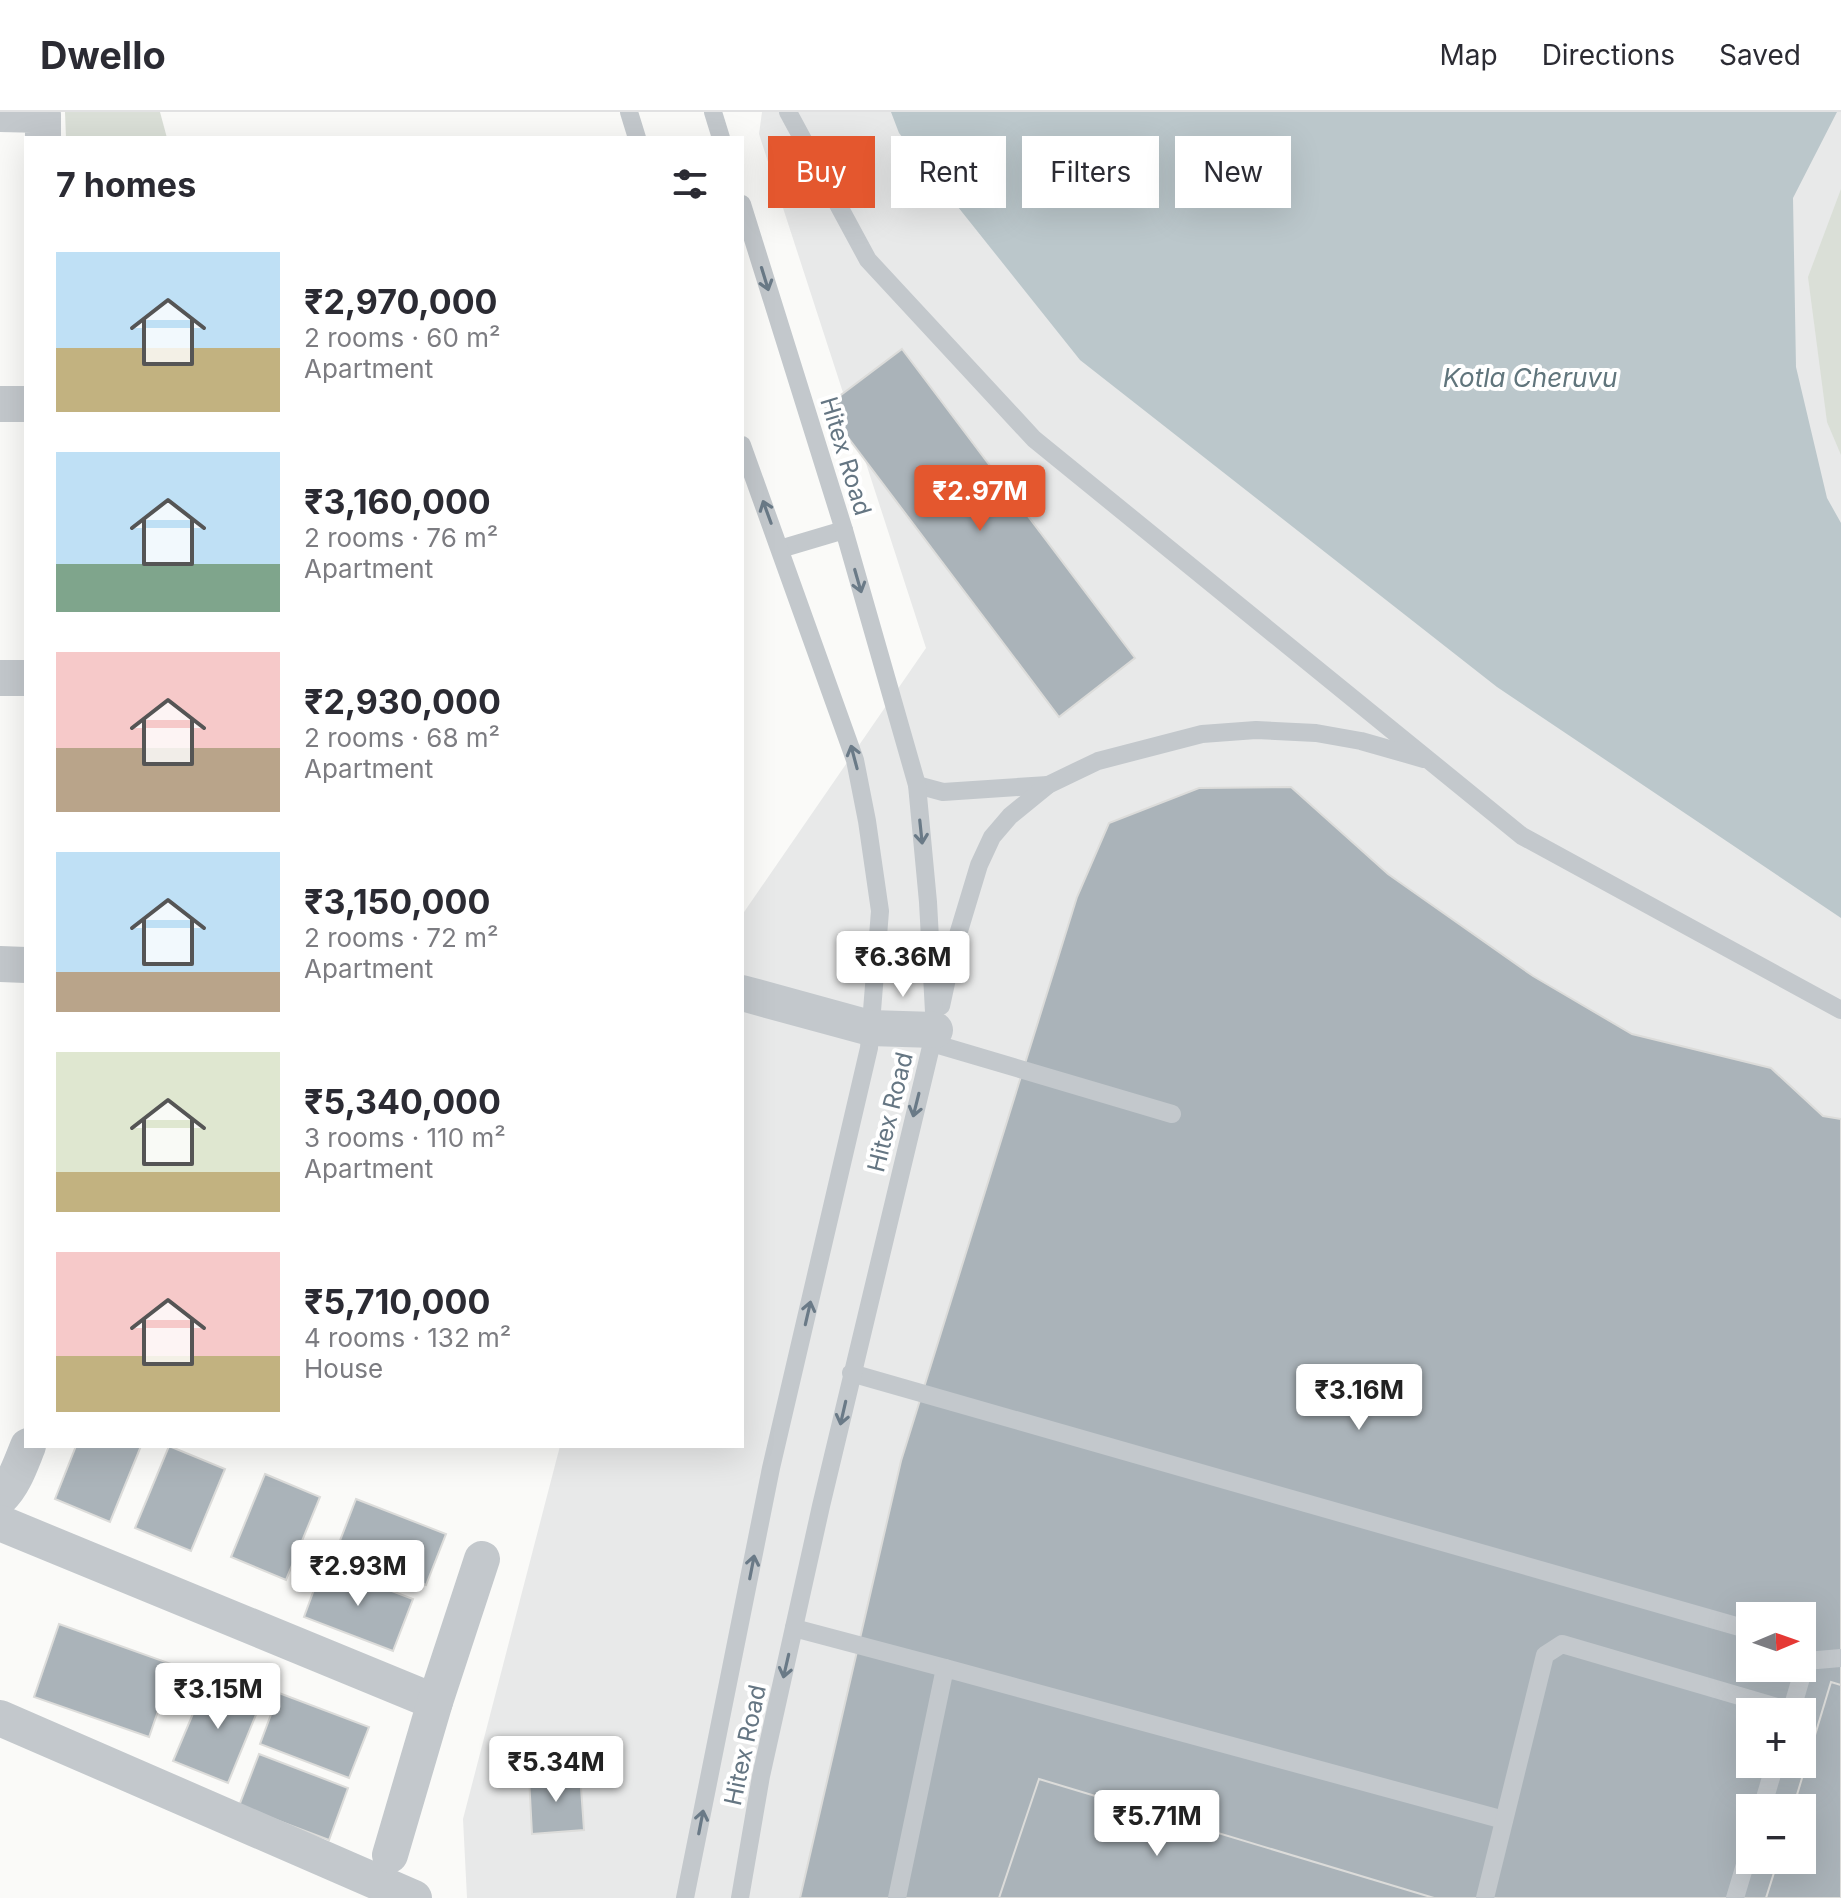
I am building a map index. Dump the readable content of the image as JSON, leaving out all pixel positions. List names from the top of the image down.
{
  "streets": {
    "lane": ["Hitex Road"]
  },
  "water": ["Kotla Cheruvu"],
  "north": "right",
  "page": {
    "header": "Dwello",
    "nav": ["Map", "Directions", "Saved"],
    "chip": [
      "Buy",
      "Rent",
      "Filters",
      "New"
    ],
    "heading": "7 homes",
    "list": [
      {
        "name": "₹2,970,000",
        "note": "2 rooms · 60 m² · Apartment"
      },
      {
        "name": "₹3,160,000",
        "note": "2 rooms · 76 m² · Apartment"
      },
      {
        "name": "₹2,930,000",
        "note": "2 rooms · 68 m² · Apartment"
      },
      {
        "name": "₹3,150,000",
        "note": "2 rooms · 72 m² · Apartment"
      },
      {
        "name": "₹5,340,000",
        "note": "3 rooms · 110 m² · Apartment"
      },
      {
        "name": "₹5,710,000",
        "note": "4 rooms · 132 m² · House"
      }
    ],
    "price": [
      "₹2.97M",
      "₹6.36M",
      "₹3.16M",
      "₹2.93M",
      "₹3.15M",
      "₹5.34M",
      "₹5.71M"
    ],
    "map_buttons": ["+", "−"]
  }
}
